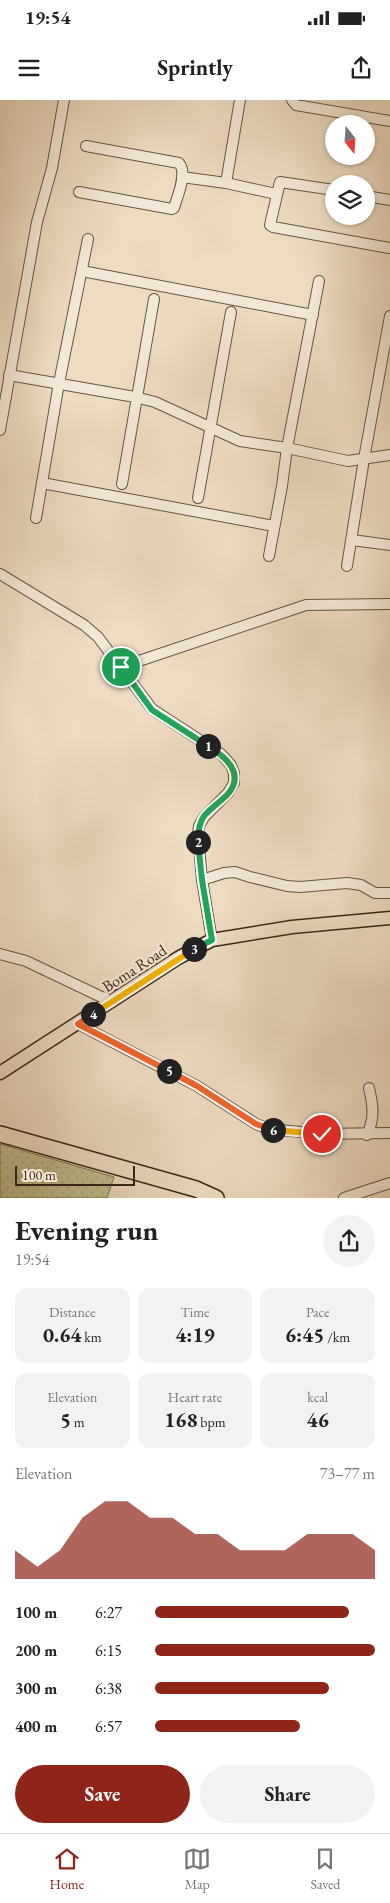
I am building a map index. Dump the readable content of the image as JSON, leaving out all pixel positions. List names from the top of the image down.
{
  "streets": {
    "main road": ["Boma Road"]
  },
  "scale_bar": "100 m",
  "north": "bottom",
  "page": {
    "status": "19:54",
    "header": "Sprintly",
    "pins": [
      "1",
      "2",
      "3",
      "4",
      "5",
      "6"
    ],
    "scale": "100 m",
    "heading": ["Evening run", "19:54"],
    "stats": [
      ["Distance", "0.64 km"],
      ["Time", "4:19"],
      ["Pace", "6:45 /km"],
      ["Elevation", "5 m"],
      ["Heart rate", "168 bpm"],
      ["kcal", "46"]
    ],
    "chart": ["Elevation", "73–77 m"],
    "list": [
      {
        "name": "100 m",
        "note": "6:27"
      },
      {
        "name": "200 m",
        "note": "6:15"
      },
      {
        "name": "300 m",
        "note": "6:38"
      },
      {
        "name": "400 m",
        "note": "6:57"
      }
    ],
    "buttons": ["Save", "Share"],
    "tabs": ["Home", "Map", "Saved"]
  }
}
